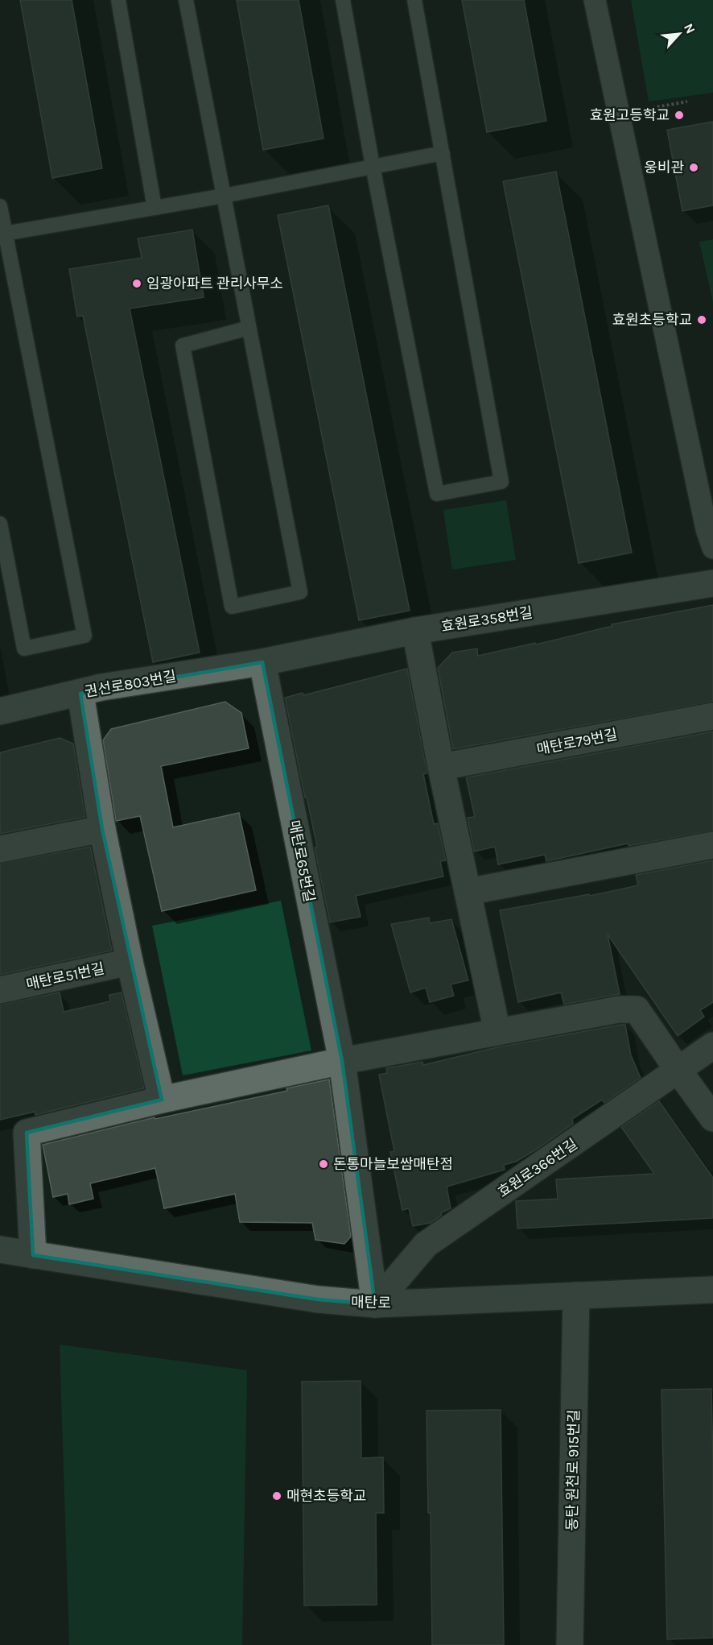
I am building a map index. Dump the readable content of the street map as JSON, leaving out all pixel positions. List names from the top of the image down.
{
  "streets": {
    "street": [
      "효원로358번길",
      "권선로803번길",
      "매탄로79번길",
      "매탄로65번길",
      "매탄로51번길",
      "효원로366번길",
      "매탄로",
      "동탄 원천로 915번길"
    ]
  },
  "crossings": [
    ["효원로358번길", "권선로803번길"],
    ["효원로358번길", "매탄로65번길"],
    ["권선로803번길", "매탄로65번길"],
    ["매탄로65번길", "효원로366번길"],
    ["매탄로65번길", "매탄로"],
    ["효원로366번길", "매탄로"],
    ["매탄로", "동탄 원천로 915번길"]
  ],
  "places": [
    "효원고등학교",
    "웅비관",
    "임광아파트 관리사무소",
    "효원초등학교",
    "돈통마늘보쌈매탄점",
    "매현초등학교"
  ],
  "north": "top right"
}
